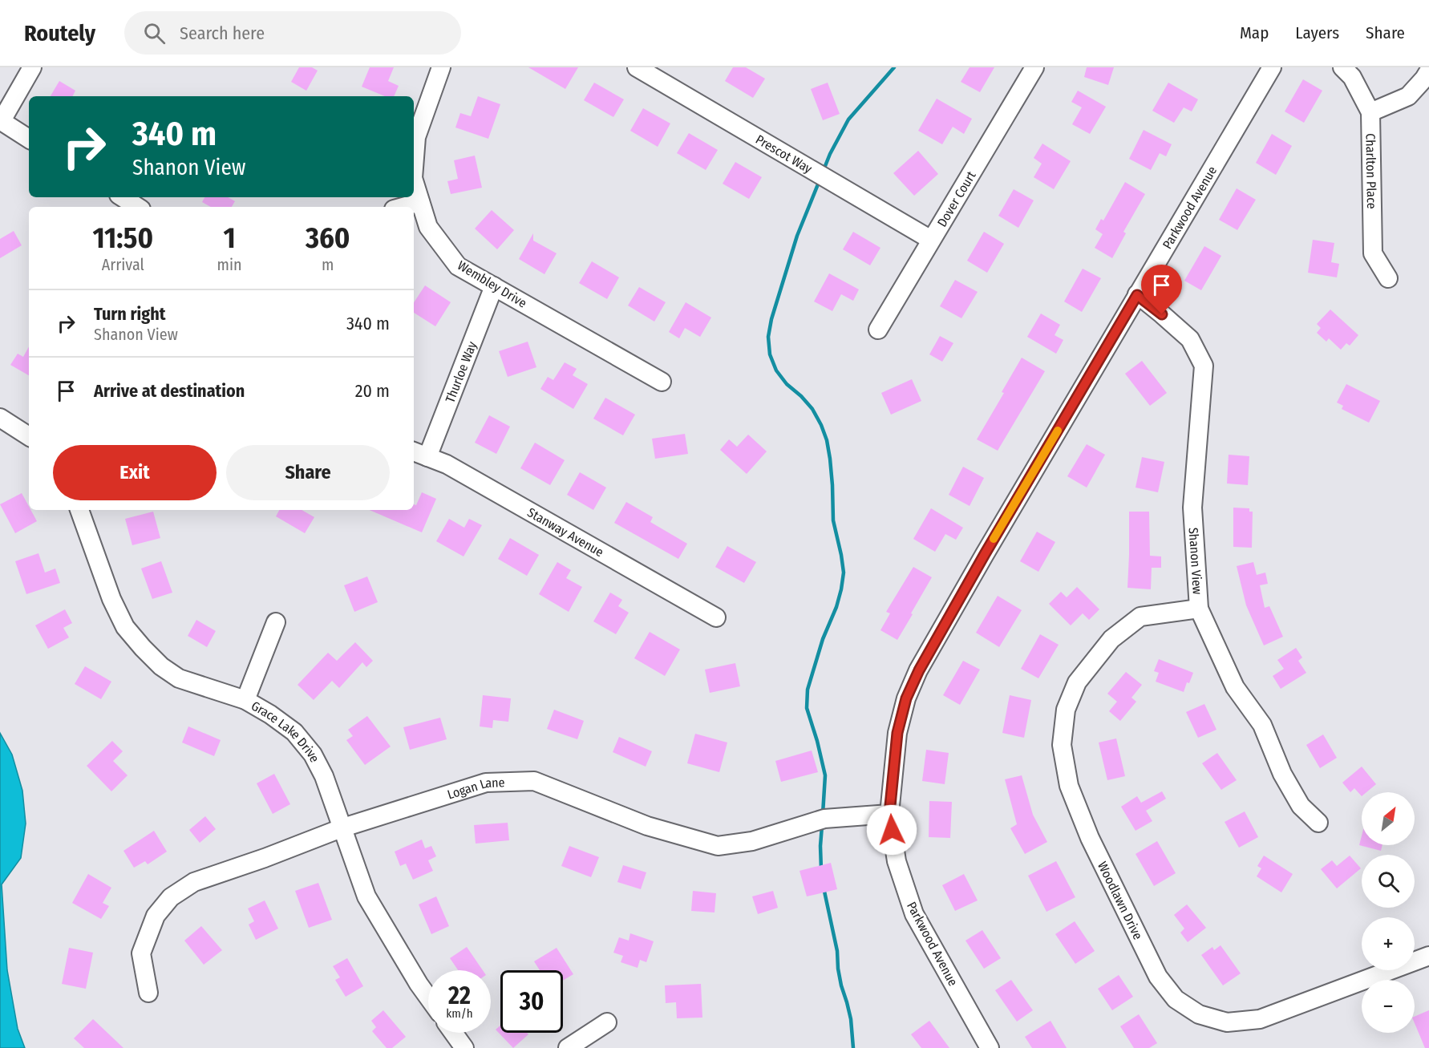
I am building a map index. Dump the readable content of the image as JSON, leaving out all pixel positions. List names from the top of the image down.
{
  "streets": {
    "street": [
      "Prescot Way",
      "Charlton Place",
      "Dover Court",
      "Parkwood Avenue",
      "Wembley Drive",
      "Thurloe Way",
      "Stanway Avenue",
      "Shanon View",
      "Grace Lake Drive",
      "Logan Lane",
      "Woodlawn Drive"
    ]
  },
  "crossings": [
    ["Prescot Way", "Dover Court"],
    ["Parkwood Avenue", "Shanon View"],
    ["Parkwood Avenue", "Logan Lane"],
    ["Wembley Drive", "Thurloe Way"],
    ["Thurloe Way", "Stanway Avenue"],
    ["Shanon View", "Woodlawn Drive"],
    ["Grace Lake Drive", "Logan Lane"]
  ],
  "north": "top right",
  "page": {
    "header": "Routely",
    "search": "Search here",
    "nav": ["Map", "Layers", "Share"],
    "turn": ["340 m", "Shanon View"],
    "eta": [
      "11:50",
      "Arrival",
      "1",
      "min",
      "360",
      "m"
    ],
    "list": [
      {
        "name": "Turn right",
        "note": "Shanon View",
        "value": "340 m"
      },
      {
        "name": "Arrive at destination",
        "value": "20 m"
      }
    ],
    "buttons": ["Exit", "Share"],
    "map_buttons": ["+", "−"],
    "speed": "22 km/h",
    "limit": "30"
  }
}
